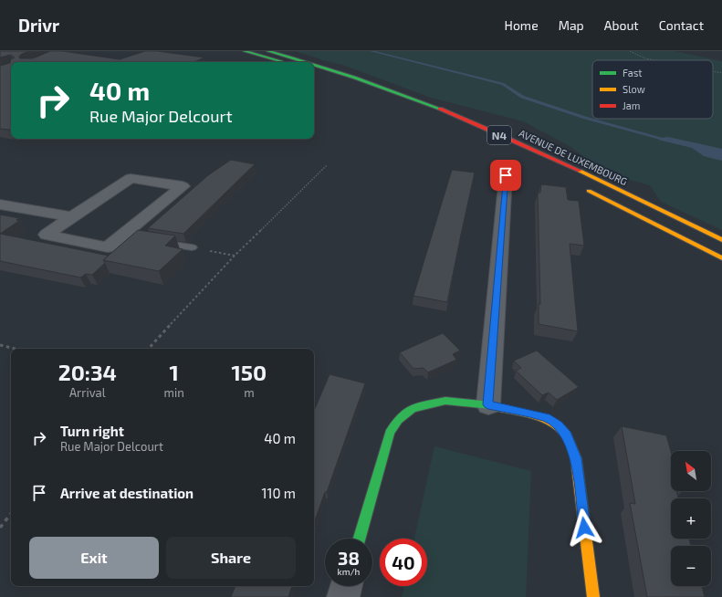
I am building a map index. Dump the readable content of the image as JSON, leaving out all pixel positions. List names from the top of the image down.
{
  "streets": {
    "main road": ["N4", "AVENUE DE LUXEMBOURG"]
  },
  "legend": ["Fast", "Slow", "Jam"],
  "north": "top left",
  "page": {
    "header": "Drivr",
    "nav": [
      "Home",
      "Map",
      "About",
      "Contact"
    ],
    "turn": ["40 m", "Rue Major Delcourt"],
    "eta": [
      "20:34",
      "Arrival",
      "1",
      "min",
      "150",
      "m"
    ],
    "list": [
      {
        "name": "Turn right",
        "note": "Rue Major Delcourt",
        "value": "40 m"
      },
      {
        "name": "Arrive at destination",
        "value": "110 m"
      }
    ],
    "map_buttons": ["+", "−"],
    "buttons": ["Exit", "Share"],
    "speed": "38 km/h",
    "limit": "40"
  }
}
